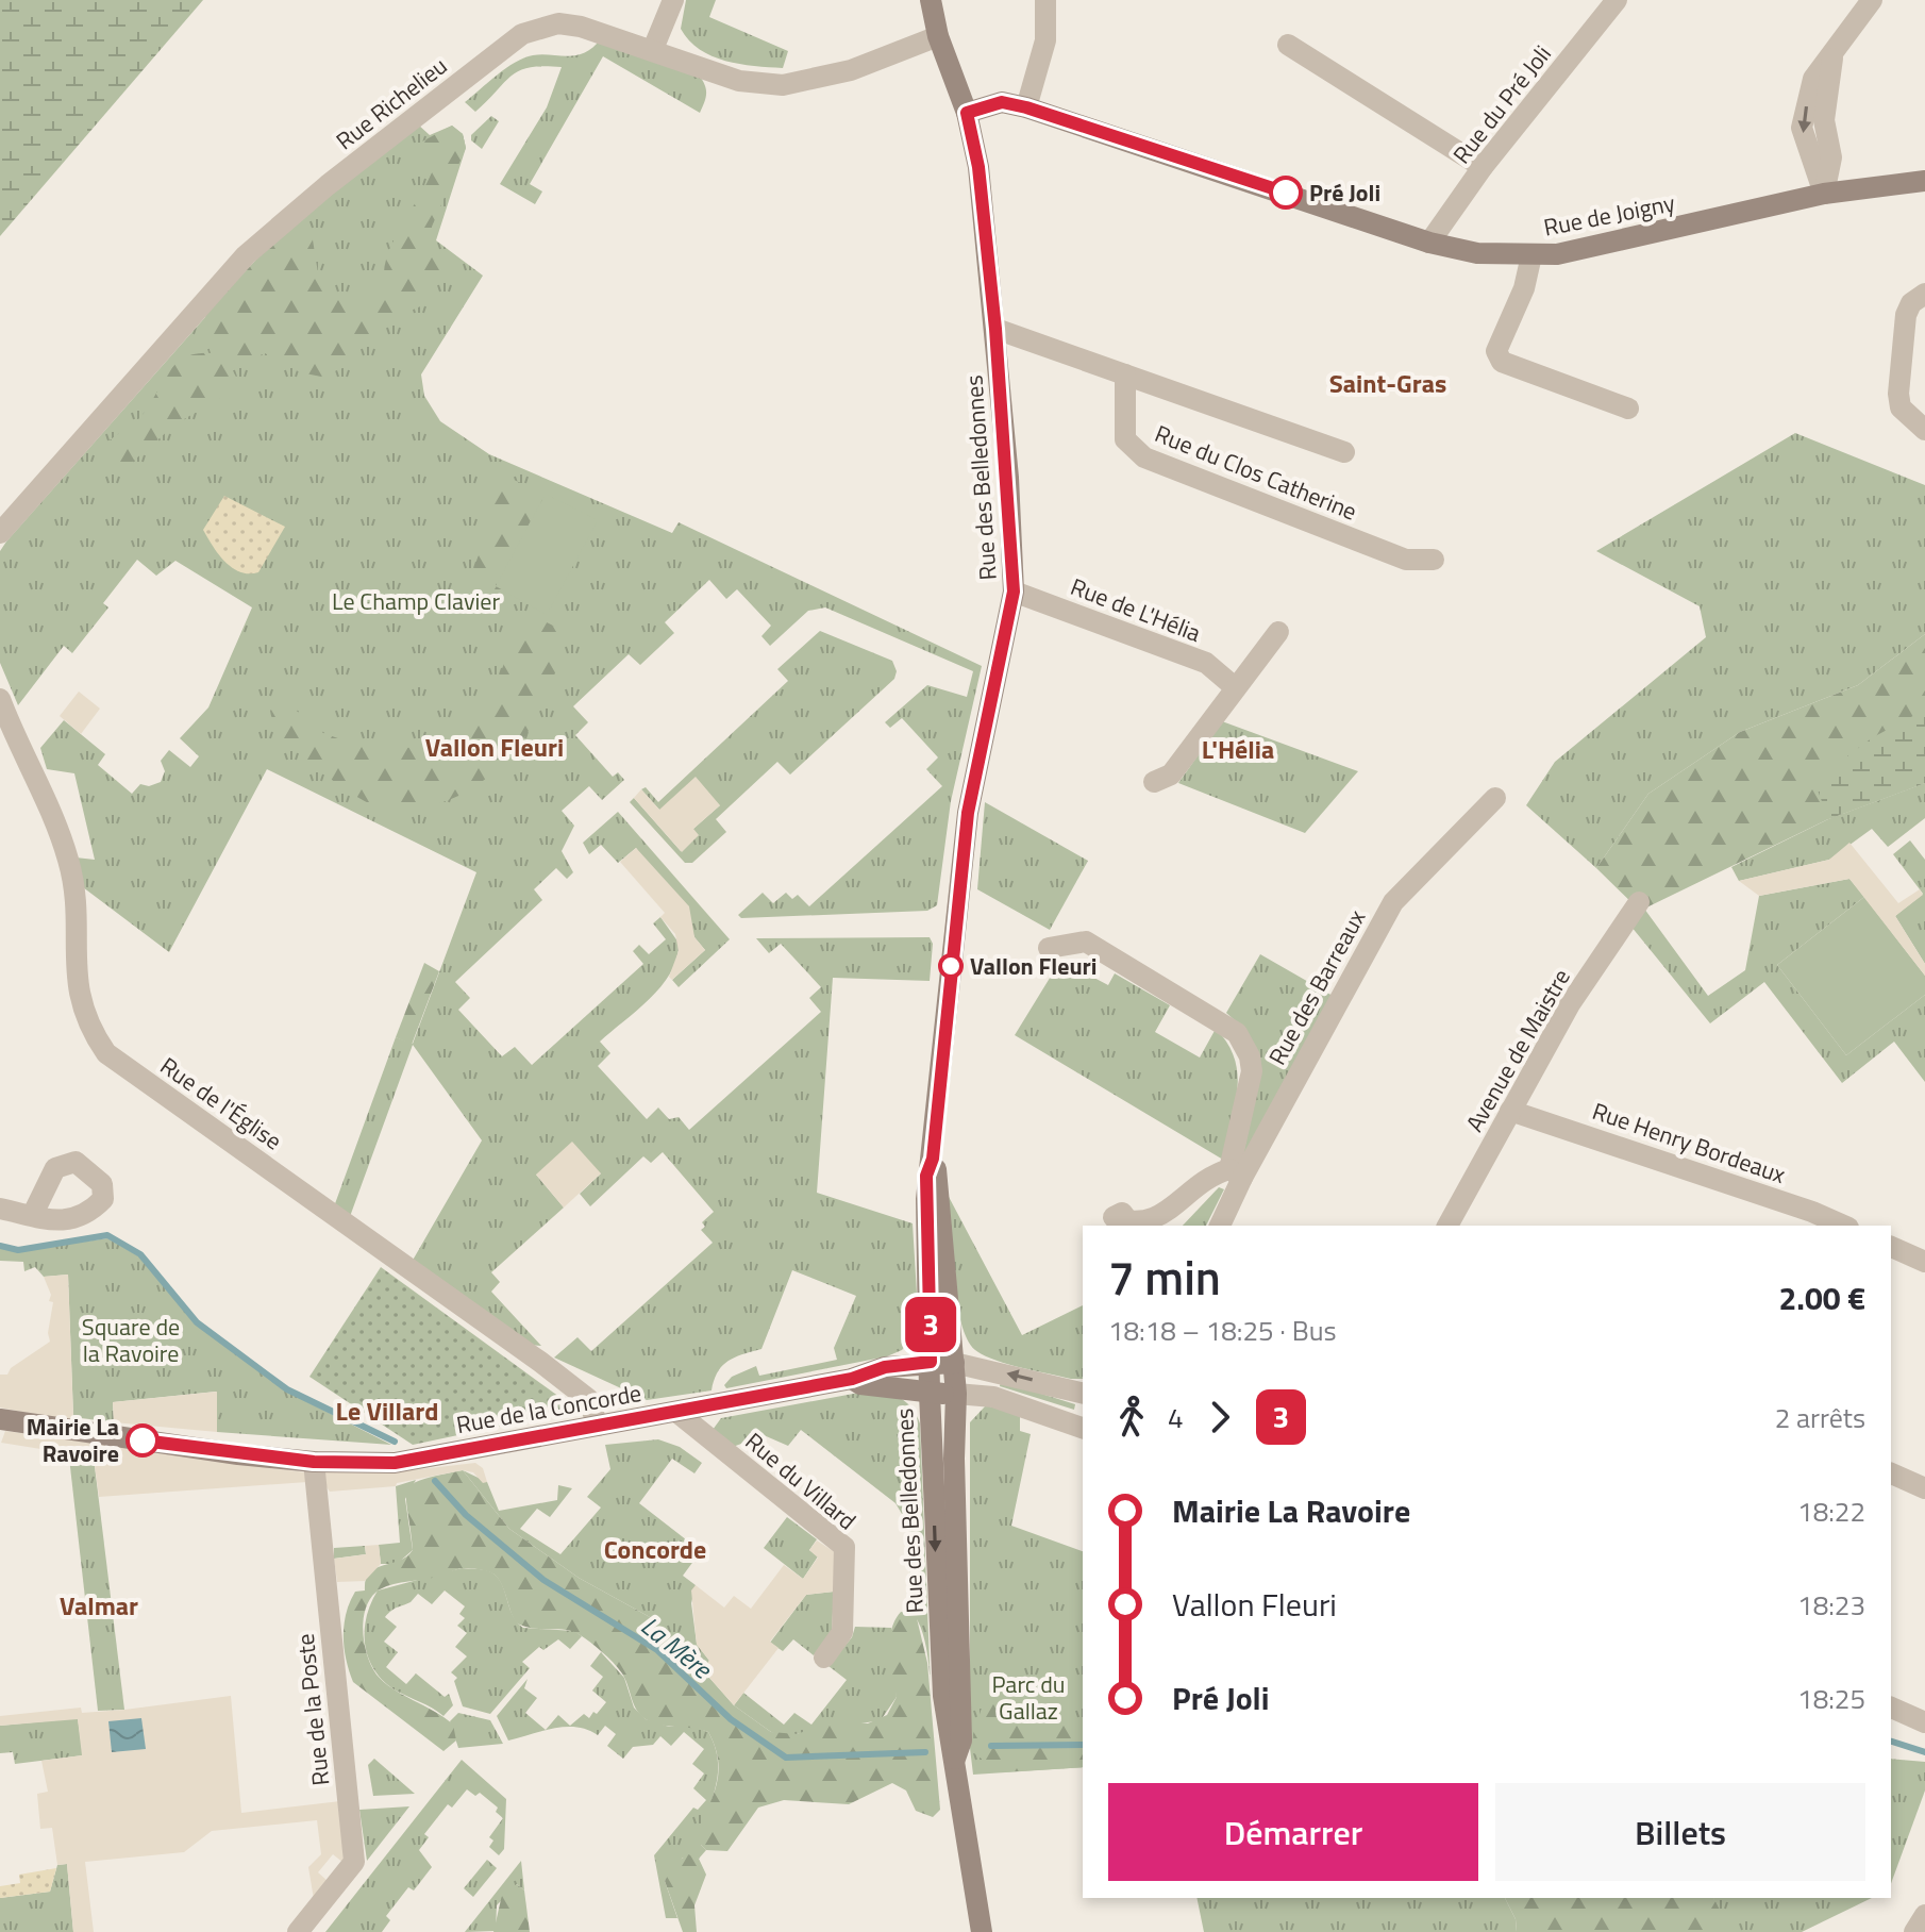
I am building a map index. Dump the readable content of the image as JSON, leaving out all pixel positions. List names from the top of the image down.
{
  "streets": {
    "main road": ["Rue de Joigny", "Rue des Belledonnes", "Rue de la Concorde"],
    "street": [
      "Rue Richelieu",
      "Rue du Pré Joli",
      "Rue du Clos Catherine",
      "Rue de L'Hélia",
      "Rue des Barreaux",
      "Avenue de Maistre",
      "Rue de l'Église",
      "Rue Henry Bordeaux",
      "Rue du Villard",
      "Rue de la Poste"
    ]
  },
  "crossings": [
    ["Rue Richelieu", "Rue des Belledonnes"],
    ["Rue du Pré Joli", "Rue de Joigny"],
    ["Rue de Joigny", "Rue des Belledonnes"],
    ["Rue du Clos Catherine", "Rue des Belledonnes"],
    ["Rue des Belledonnes", "Rue de L'Hélia"],
    ["Rue des Belledonnes", "Rue de la Concorde"],
    ["Avenue de Maistre", "Rue Henry Bordeaux"],
    ["Rue de l'Église", "Rue de la Concorde"],
    ["Rue de la Concorde", "Rue du Villard"],
    ["Rue de la Concorde", "Rue de la Poste"]
  ],
  "districts": [
    "Saint-Gras",
    "Vallon Fleuri",
    "L'Hélia",
    "Le Villard",
    "Concorde",
    "Valmar"
  ],
  "water": ["La Mère"],
  "parks": ["Le Champ Clavier", "Square de la Ravoire", "Parc du Gallaz"],
  "places": ["Pré Joli", "Vallon Fleuri", "Mairie La Ravoire"],
  "lines": ["bus line 3"],
  "page": {
    "on_map": "3",
    "heading": ["7 min", "18:18 – 18:25 · Bus", "2.00 €"],
    "legs": ["4", "3", "2 arrêts"],
    "list": [
      {
        "name": "Mairie La Ravoire",
        "value": "18:22"
      },
      {
        "name": "Vallon Fleuri",
        "value": "18:23"
      },
      {
        "name": "Pré Joli",
        "value": "18:25"
      }
    ],
    "buttons": ["Démarrer", "Billets"]
  }
}
